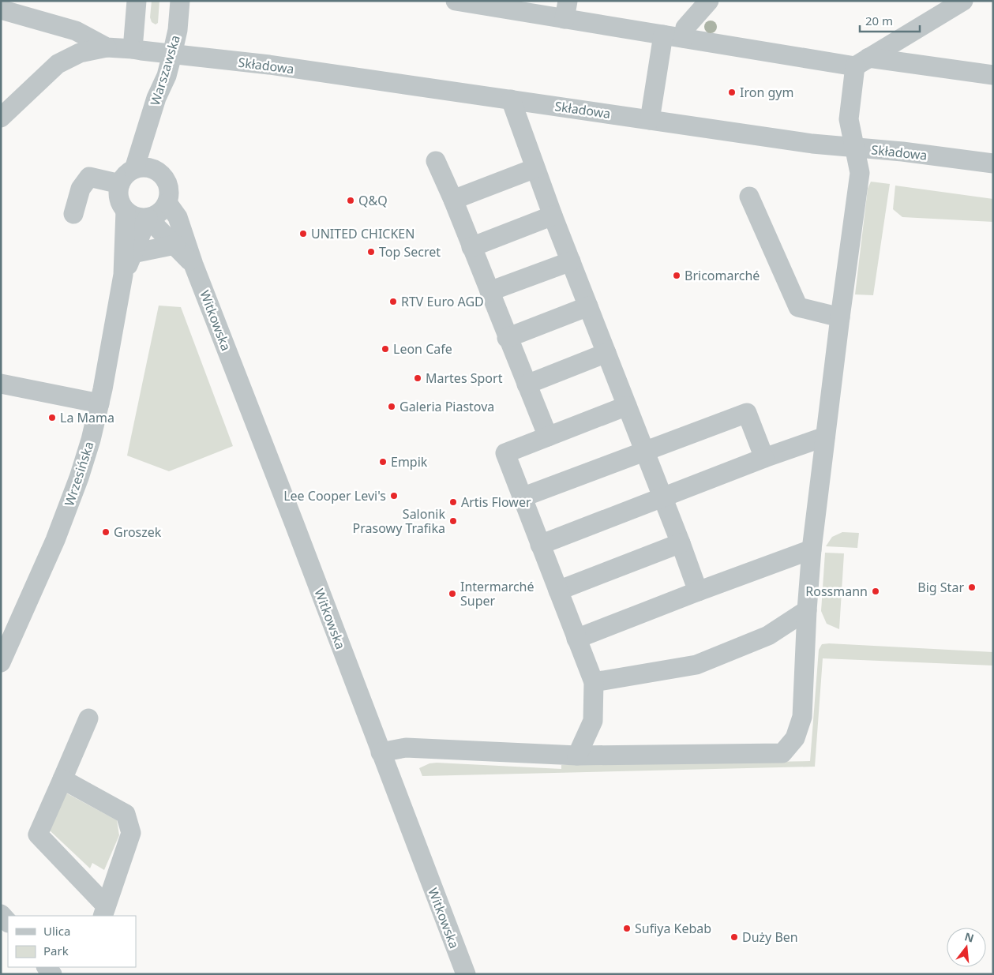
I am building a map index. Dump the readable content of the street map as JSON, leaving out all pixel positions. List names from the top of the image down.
{
  "streets": {
    "street": [
      "Składowa",
      "Warszawska",
      "Witkowska",
      "Wrzesińska"
    ]
  },
  "crossings": [
    ["Składowa", "Warszawska"],
    ["Warszawska", "Witkowska"],
    ["Warszawska", "Wrzesińska"],
    ["Witkowska", "Wrzesińska"]
  ],
  "places": [
    "Iron gym",
    "Q&Q",
    "UNITED CHICKEN",
    "Top Secret",
    "Bricomarché",
    "RTV Euro AGD",
    "Leon Cafe",
    "Martes Sport",
    "Galeria Piastova",
    "La Mama",
    "Empik",
    "Lee Cooper Levi's",
    "Artis Flower",
    "Salonik Prasowy Trafika",
    "Groszek",
    "Big Star",
    "Rossmann",
    "Intermarché Super",
    "Sufiya Kebab",
    "Duży Ben"
  ],
  "legend": ["Ulica", "Park"],
  "scale_bar": "20 m",
  "north": "top"
}
